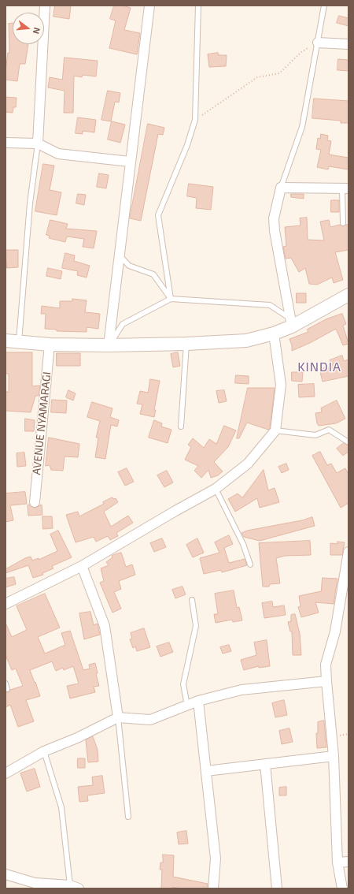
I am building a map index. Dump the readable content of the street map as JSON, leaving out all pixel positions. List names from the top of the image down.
{
  "streets": {
    "street": ["AVENUE NYAMARAGI"]
  },
  "districts": ["KINDIA"],
  "north": "right"
}
